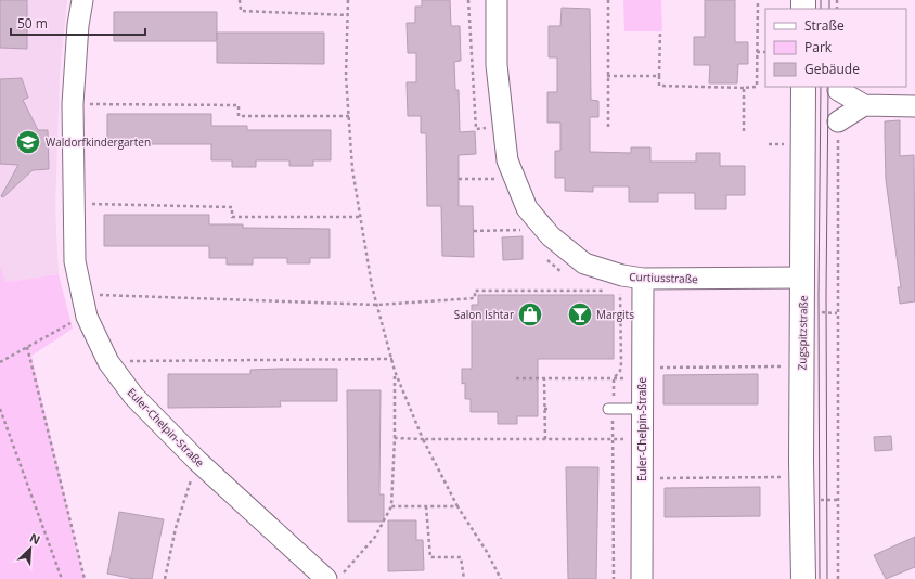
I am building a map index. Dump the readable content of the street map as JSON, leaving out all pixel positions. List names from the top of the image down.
{
  "streets": {
    "street": ["Curtiusstraße", "Zugspitzstraße", "Euler-Chelpin-Straße"]
  },
  "crossings": [
    ["Curtiusstraße", "Zugspitzstraße"],
    ["Curtiusstraße", "Euler-Chelpin-Straße"]
  ],
  "places": {
    "school or university": ["Waldorfkindergarten"],
    "shop": ["Salon Ishtar"],
    "bar": ["Margits"]
  },
  "legend": ["Straße", "Park", "Gebäude"],
  "scale_bar": "50 m",
  "north": "top right"
}
